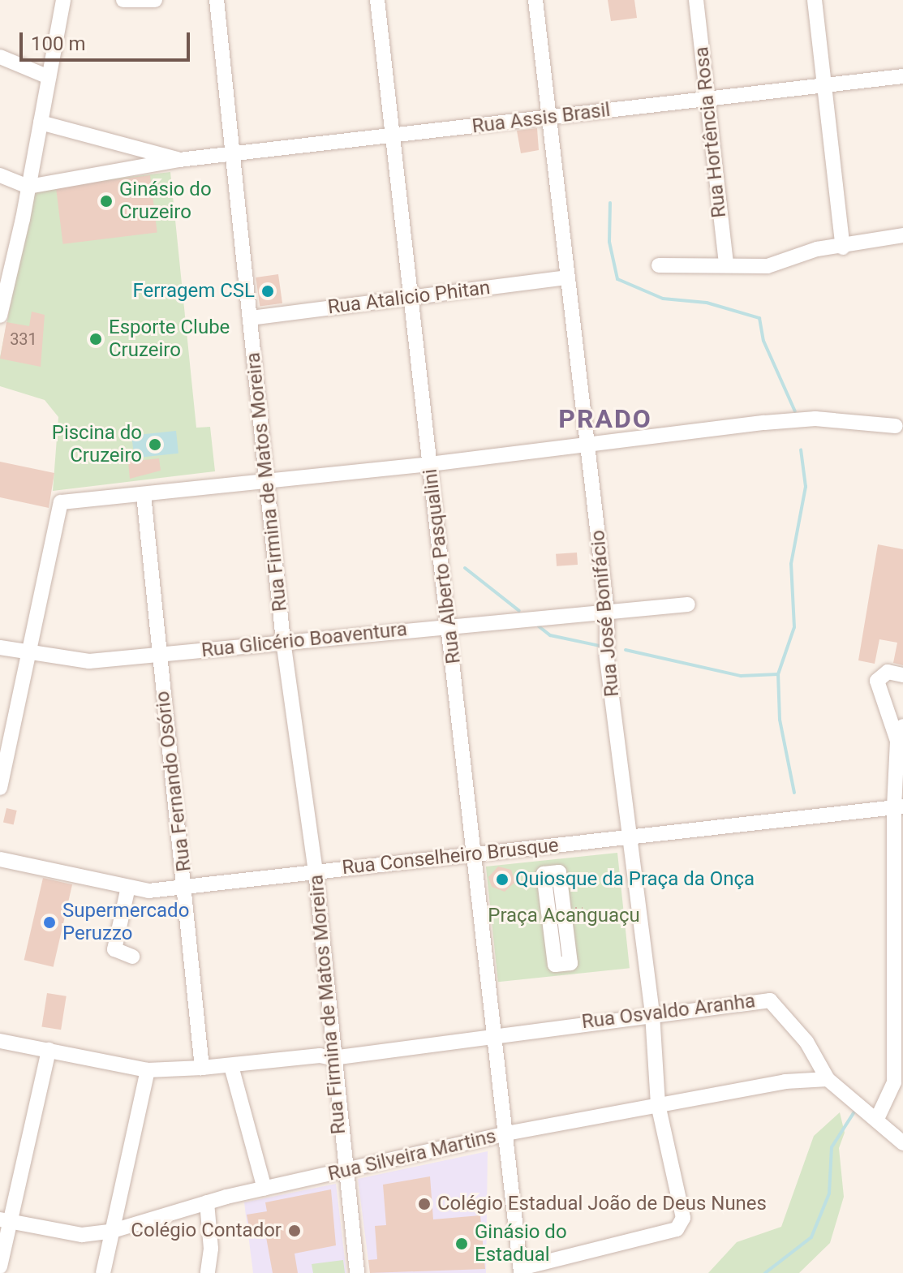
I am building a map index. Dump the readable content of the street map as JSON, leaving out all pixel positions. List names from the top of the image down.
{
  "streets": {
    "street": [
      "Rua Assis Brasil",
      "Rua Hortência Rosa",
      "Rua Atalicio Phitan",
      "Rua Firmina de Matos Moreira",
      "Rua Alberto Pasqualini",
      "Rua José Bonifácio",
      "Rua Glicério Boaventura",
      "Rua Fernando Osório",
      "Rua Conselheiro Brusque",
      "Rua Osvaldo Aranha",
      "Rua Silveira Martins"
    ]
  },
  "crossings": [
    ["Rua Assis Brasil", "Rua Hortência Rosa"],
    ["Rua Assis Brasil", "Rua Firmina de Matos Moreira"],
    ["Rua Assis Brasil", "Rua Alberto Pasqualini"],
    ["Rua Assis Brasil", "Rua José Bonifácio"],
    ["Rua Atalicio Phitan", "Rua Firmina de Matos Moreira"],
    ["Rua Atalicio Phitan", "Rua Alberto Pasqualini"],
    ["Rua Atalicio Phitan", "Rua José Bonifácio"],
    ["Rua Firmina de Matos Moreira", "Rua Glicério Boaventura"],
    ["Rua Firmina de Matos Moreira", "Rua Conselheiro Brusque"],
    ["Rua Firmina de Matos Moreira", "Rua Osvaldo Aranha"],
    ["Rua Firmina de Matos Moreira", "Rua Silveira Martins"],
    ["Rua Alberto Pasqualini", "Rua José Bonifácio"],
    ["Rua Alberto Pasqualini", "Rua Glicério Boaventura"],
    ["Rua Alberto Pasqualini", "Rua Conselheiro Brusque"],
    ["Rua Alberto Pasqualini", "Rua Osvaldo Aranha"],
    ["Rua Alberto Pasqualini", "Rua Silveira Martins"],
    ["Rua José Bonifácio", "Rua Glicério Boaventura"],
    ["Rua José Bonifácio", "Rua Conselheiro Brusque"],
    ["Rua José Bonifácio", "Rua Osvaldo Aranha"],
    ["Rua José Bonifácio", "Rua Silveira Martins"],
    ["Rua Glicério Boaventura", "Rua Fernando Osório"],
    ["Rua Fernando Osório", "Rua Conselheiro Brusque"],
    ["Rua Fernando Osório", "Rua Osvaldo Aranha"],
    ["Rua Osvaldo Aranha", "Rua Silveira Martins"]
  ],
  "districts": ["PRADO"],
  "parks": ["Praça Acanguaçu"],
  "places": [
    "Ginásio do Cruzeiro",
    "Ferragem CSL",
    "Esporte Clube Cruzeiro",
    "Piscina do Cruzeiro",
    "Quiosque da Praça da Onça",
    "Supermercado Peruzzo",
    "Colégio Estadual João de Deus Nunes",
    "Colégio Contador",
    "Ginásio do Estadual"
  ],
  "house_numbers": ["331"],
  "scale_bar": "100 m"
}
